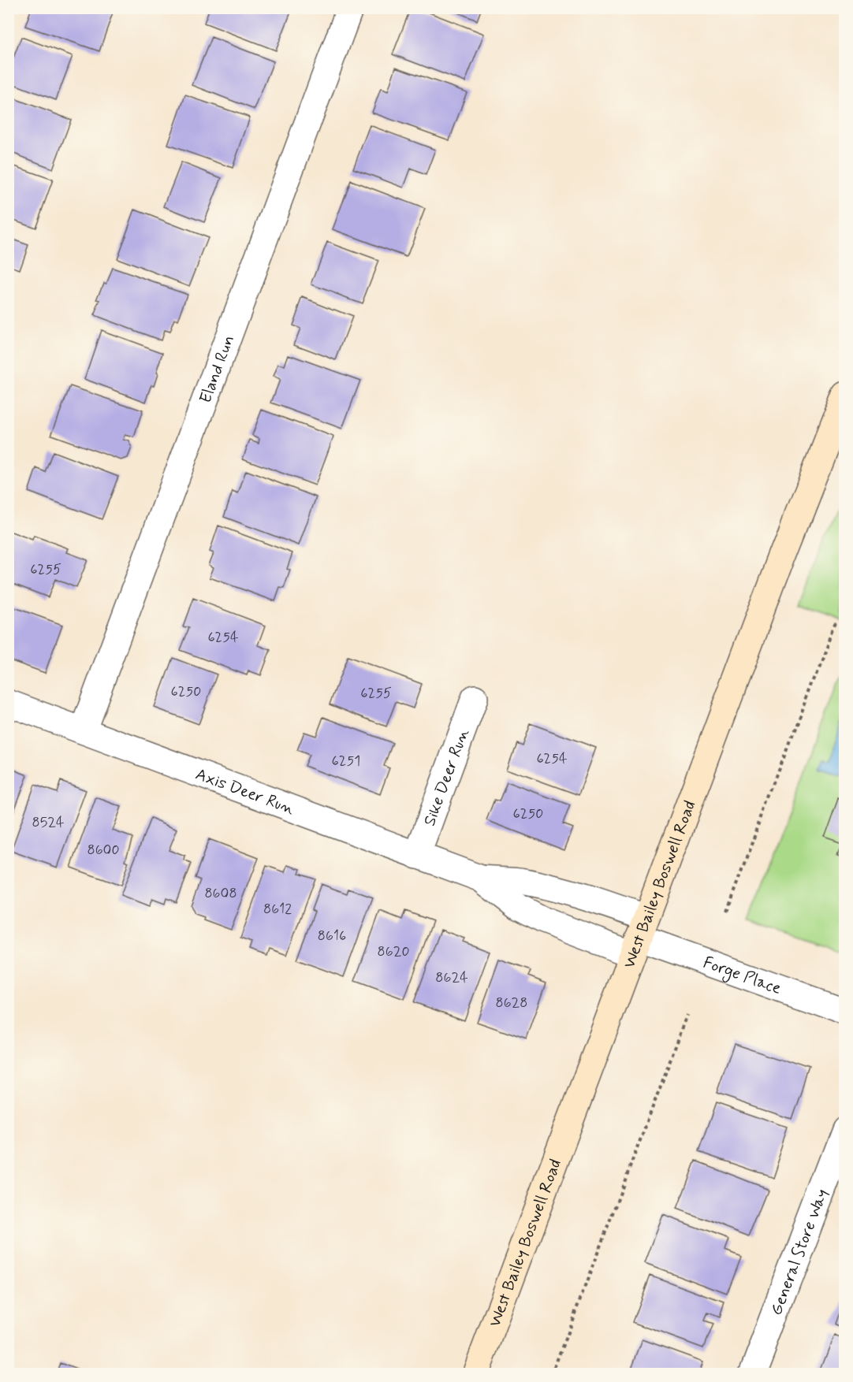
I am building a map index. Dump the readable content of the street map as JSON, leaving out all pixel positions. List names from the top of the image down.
{
  "streets": {
    "main road": ["West Bailey Boswell Road"],
    "street": [
      "Eland Run",
      "Sike Deer Run",
      "Axis Deer Run",
      "Forge Place",
      "General Store Way"
    ]
  },
  "crossings": [
    ["Eland Run", "Axis Deer Run"],
    ["Sike Deer Run", "Axis Deer Run"],
    ["Axis Deer Run", "West Bailey Boswell Road"],
    ["Axis Deer Run", "Forge Place"],
    ["West Bailey Boswell Road", "Forge Place"]
  ],
  "house_numbers": [
    "6255",
    "6254",
    "6250",
    "6255",
    "6254",
    "6251",
    "6250",
    "8524",
    "8600",
    "8608",
    "8612",
    "8616",
    "8620",
    "8624",
    "8628"
  ]
}
